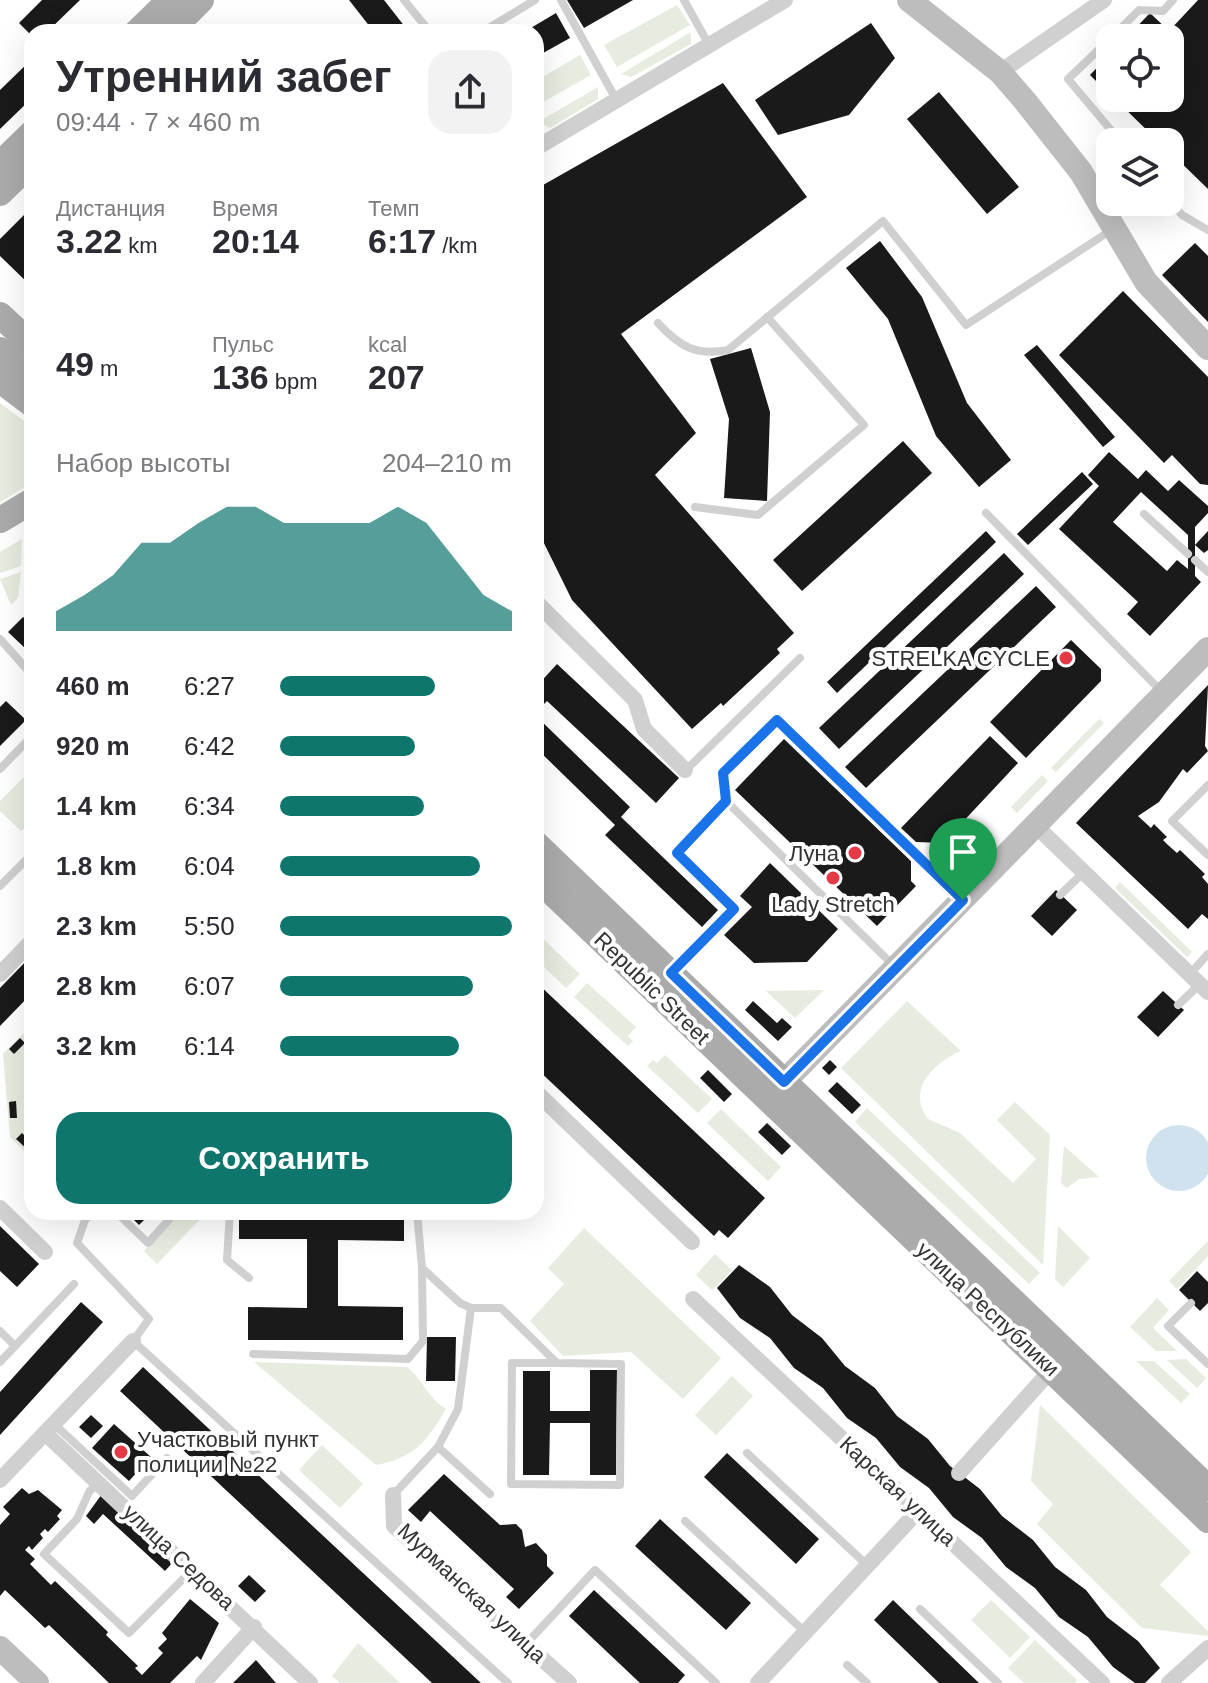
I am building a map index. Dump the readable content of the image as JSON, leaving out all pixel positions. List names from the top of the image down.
{
  "streets": {
    "main road": ["Republic Street", "улица Республики"],
    "street": ["Карская улица", "улица Седова", "Мурманская улица"]
  },
  "crossings": [
    ["Republic Street", "улица Республики"]
  ],
  "places": [
    "STRELKA CYCLE",
    "Луна",
    "Lady Stretch",
    "Участковый пункт полиции №22"
  ],
  "page": {
    "heading": ["Утренний забег", "09:44 · 7 × 460 m"],
    "stats": [
      ["Дистанция", "3.22 km"],
      ["Время", "20:14"],
      ["Темп", "6:17 /km"],
      ["49 m"],
      ["Пульс", "136 bpm"],
      ["kcal", "207"]
    ],
    "chart": ["Набор высоты", "204–210 m"],
    "list": [
      {
        "name": "460 m",
        "note": "6:27"
      },
      {
        "name": "920 m",
        "note": "6:42"
      },
      {
        "name": "1.4 km",
        "note": "6:34"
      },
      {
        "name": "1.8 km",
        "note": "6:04"
      },
      {
        "name": "2.3 km",
        "note": "5:50"
      },
      {
        "name": "2.8 km",
        "note": "6:07"
      },
      {
        "name": "3.2 km",
        "note": "6:14"
      }
    ],
    "buttons": "Сохранить"
  }
}
